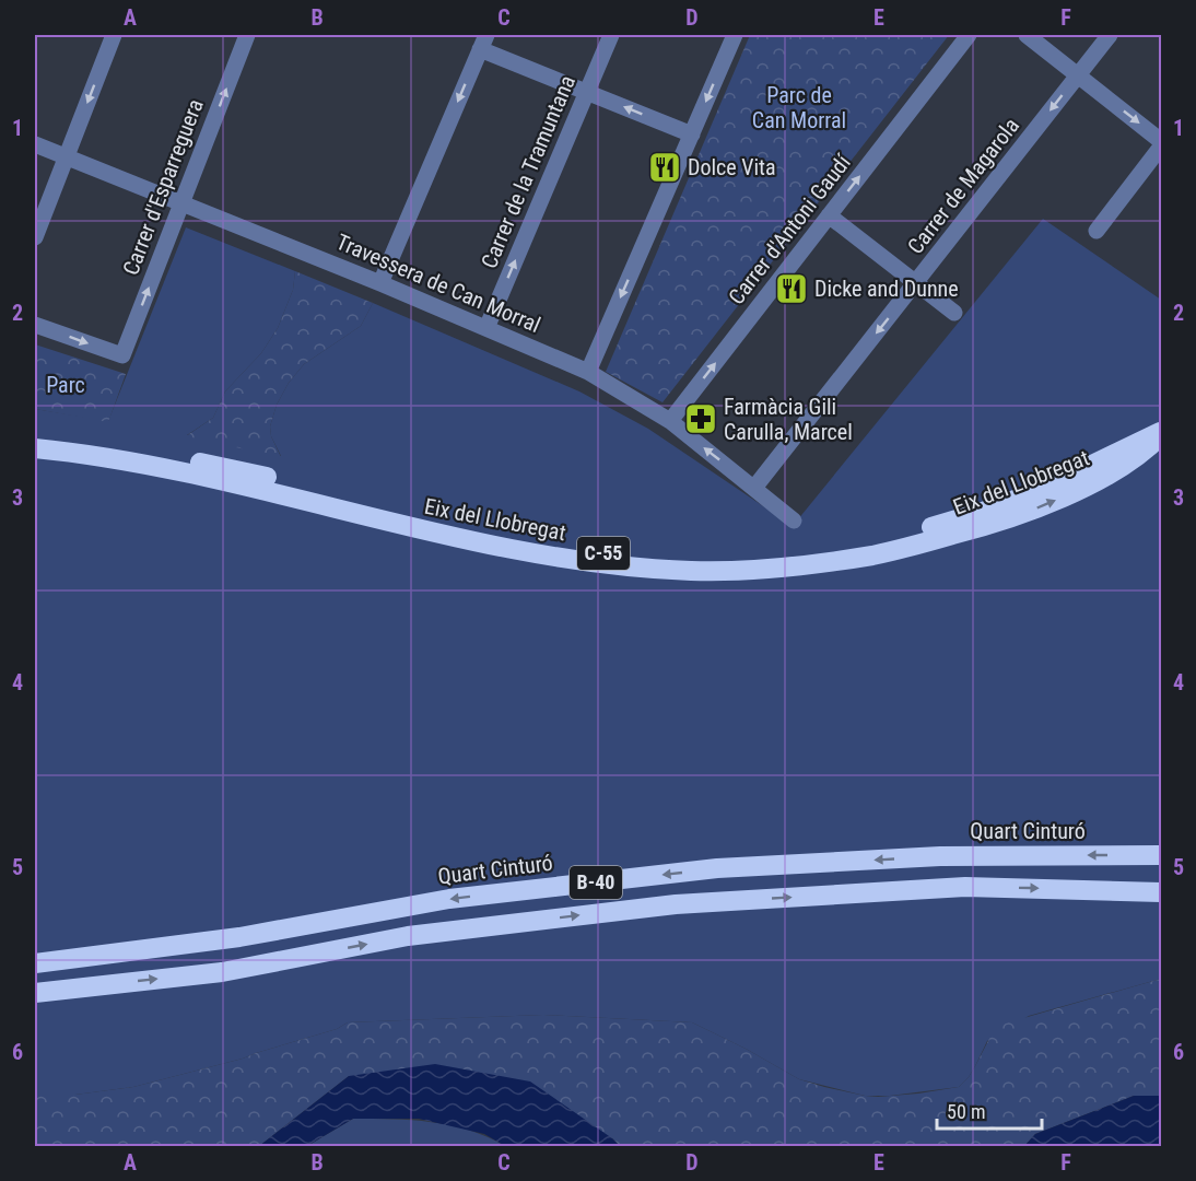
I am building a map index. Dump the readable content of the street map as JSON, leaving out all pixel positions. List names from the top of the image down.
{
  "streets": {
    "highway": [
      "Eix del Llobregat",
      "C-55",
      "Quart Cinturó",
      "B-40"
    ],
    "street": [
      "Carrer de la Tramuntana",
      "Carrer de Magarola",
      "Carrer d'Esparreguera",
      "Carrer d'Antoni Gaudí",
      "Travessera de Can Morral"
    ]
  },
  "crossings": [
    ["Carrer de la Tramuntana", "Travessera de Can Morral"],
    ["Carrer de Magarola", "Travessera de Can Morral"],
    ["Carrer d'Esparreguera", "Travessera de Can Morral"],
    ["Carrer d'Antoni Gaudí", "Travessera de Can Morral"]
  ],
  "one_way": ["Carrer de Magarola"],
  "parks": ["Parc de Can Morral", "Parc"],
  "places": {
    "restaurant": ["Dolce Vita", "Dicke and Dunne"],
    "pharmacy": ["Farmàcia Gili Carulla, Marcel"]
  },
  "scale_bar": "50 m",
  "grid": {
    "columns": [
      "A",
      "B",
      "C",
      "D",
      "E",
      "F"
    ],
    "rows": [
      "1",
      "2",
      "3",
      "4",
      "5",
      "6"
    ]
  }
}
